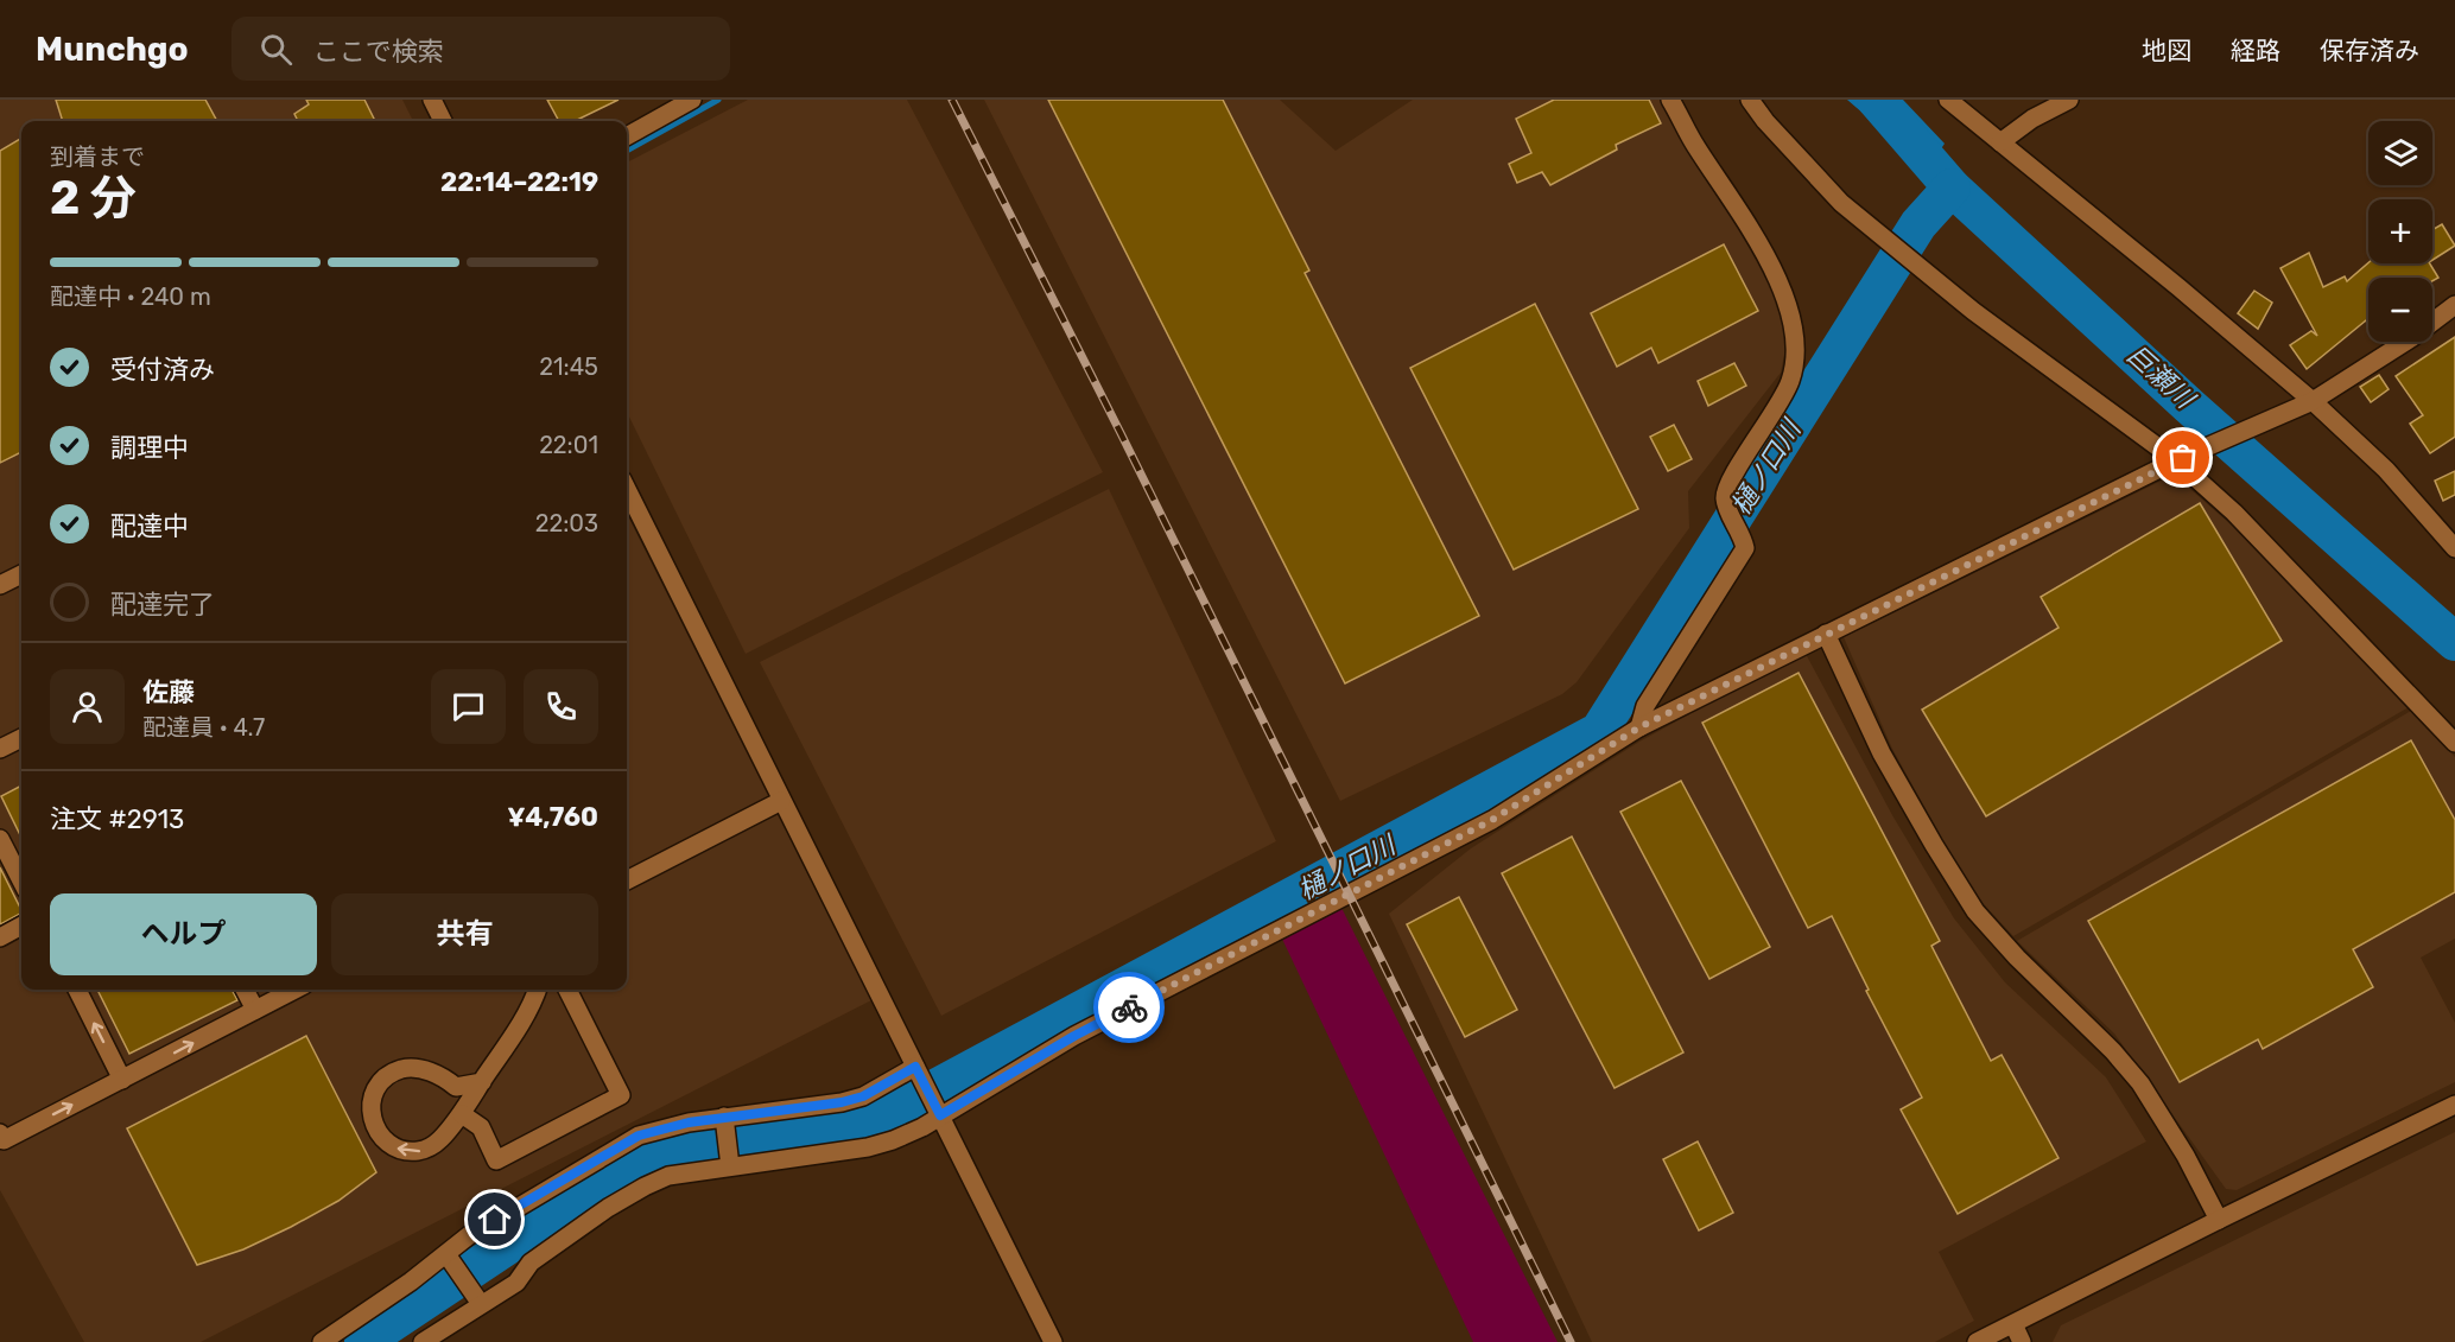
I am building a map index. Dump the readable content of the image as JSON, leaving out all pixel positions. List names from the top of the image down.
{
  "water": ["巨瀬川", "樋ノ口川"],
  "page": {
    "header": "Munchgo",
    "search": "ここで検索",
    "nav": ["地図", "経路", "保存済み"],
    "map_buttons": ["+", "−"],
    "heading": ["2 分", "到着まで", "22:14–22:19"],
    "panel": [
      "佐藤",
      "配達員 · 4.7",
      "注文 #2913",
      "¥4,760"
    ],
    "bar": "配達中 · 240 m",
    "list": [
      ["受付済み", "21:45"],
      ["調理中", "22:01"],
      ["配達中", "22:03"],
      "配達完了"
    ],
    "buttons": ["ヘルプ", "共有"]
  }
}
